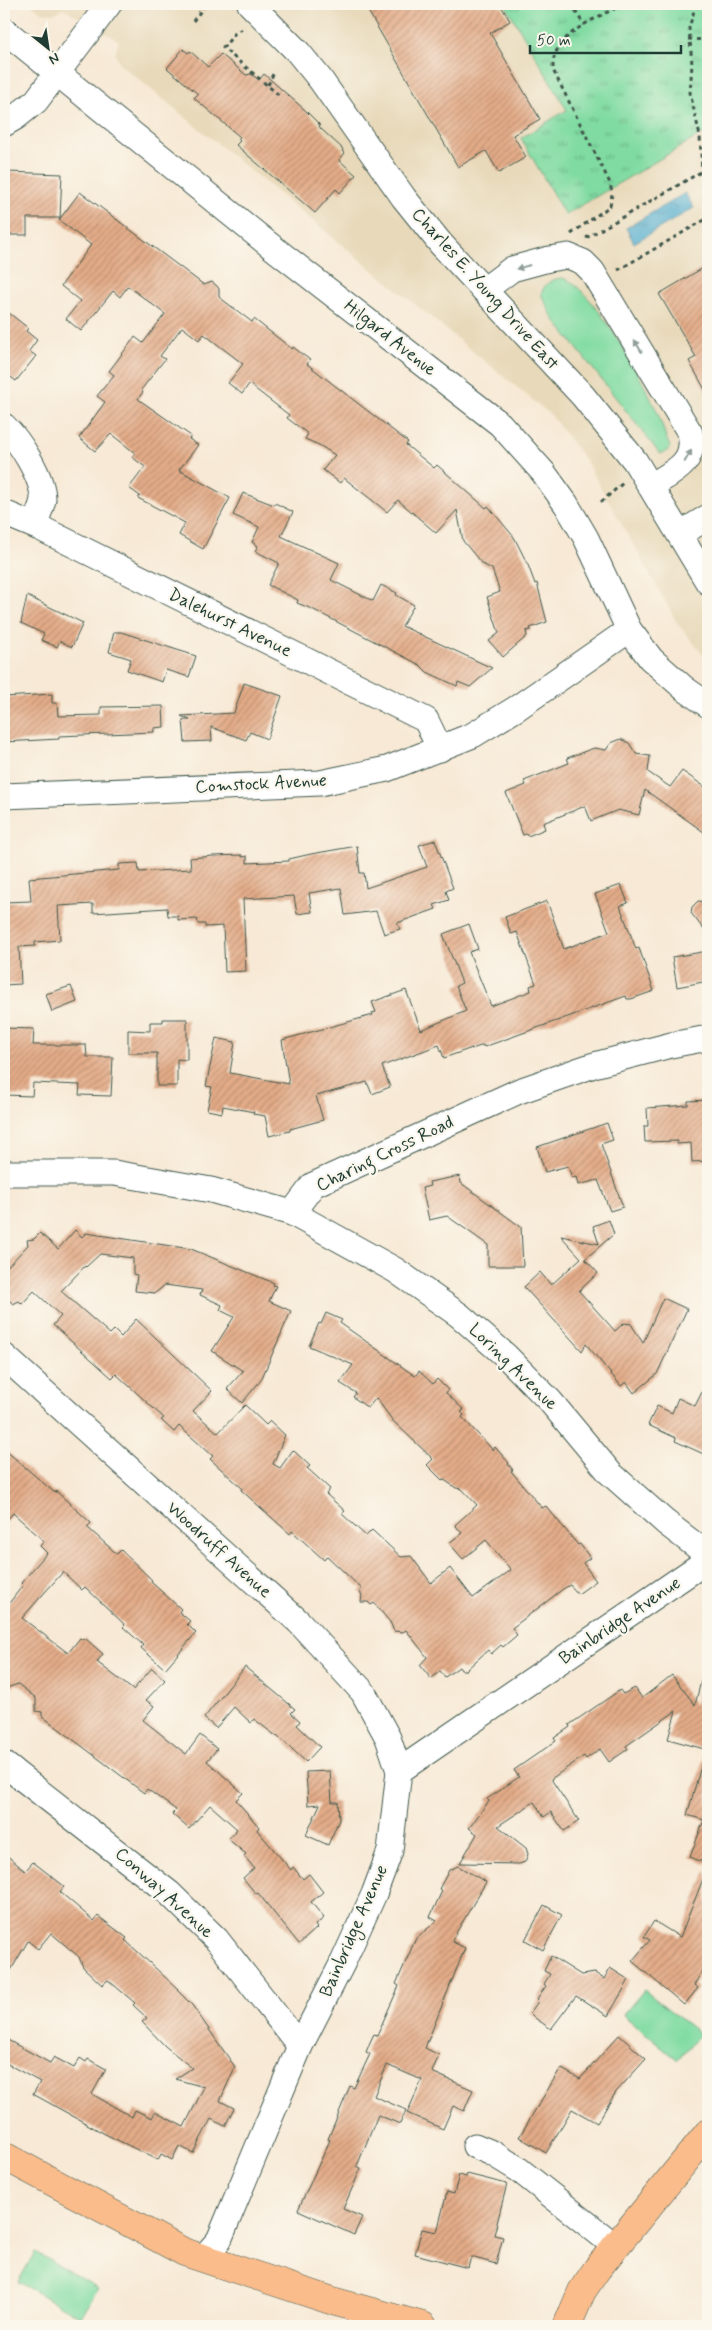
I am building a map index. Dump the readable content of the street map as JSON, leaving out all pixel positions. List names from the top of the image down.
{
  "streets": {
    "street": [
      "Charles E. Young Drive East",
      "Hilgard Avenue",
      "Dalehurst Avenue",
      "Comstock Avenue",
      "Charing Cross Road",
      "Loring Avenue",
      "Woodruff Avenue",
      "Bainbridge Avenue",
      "Conway Avenue"
    ]
  },
  "crossings": [
    ["Hilgard Avenue", "Comstock Avenue"],
    ["Dalehurst Avenue", "Comstock Avenue"],
    ["Charing Cross Road", "Loring Avenue"],
    ["Woodruff Avenue", "Bainbridge Avenue"],
    ["Bainbridge Avenue", "Conway Avenue"]
  ],
  "scale_bar": "50 m",
  "north": "bottom right"
}
